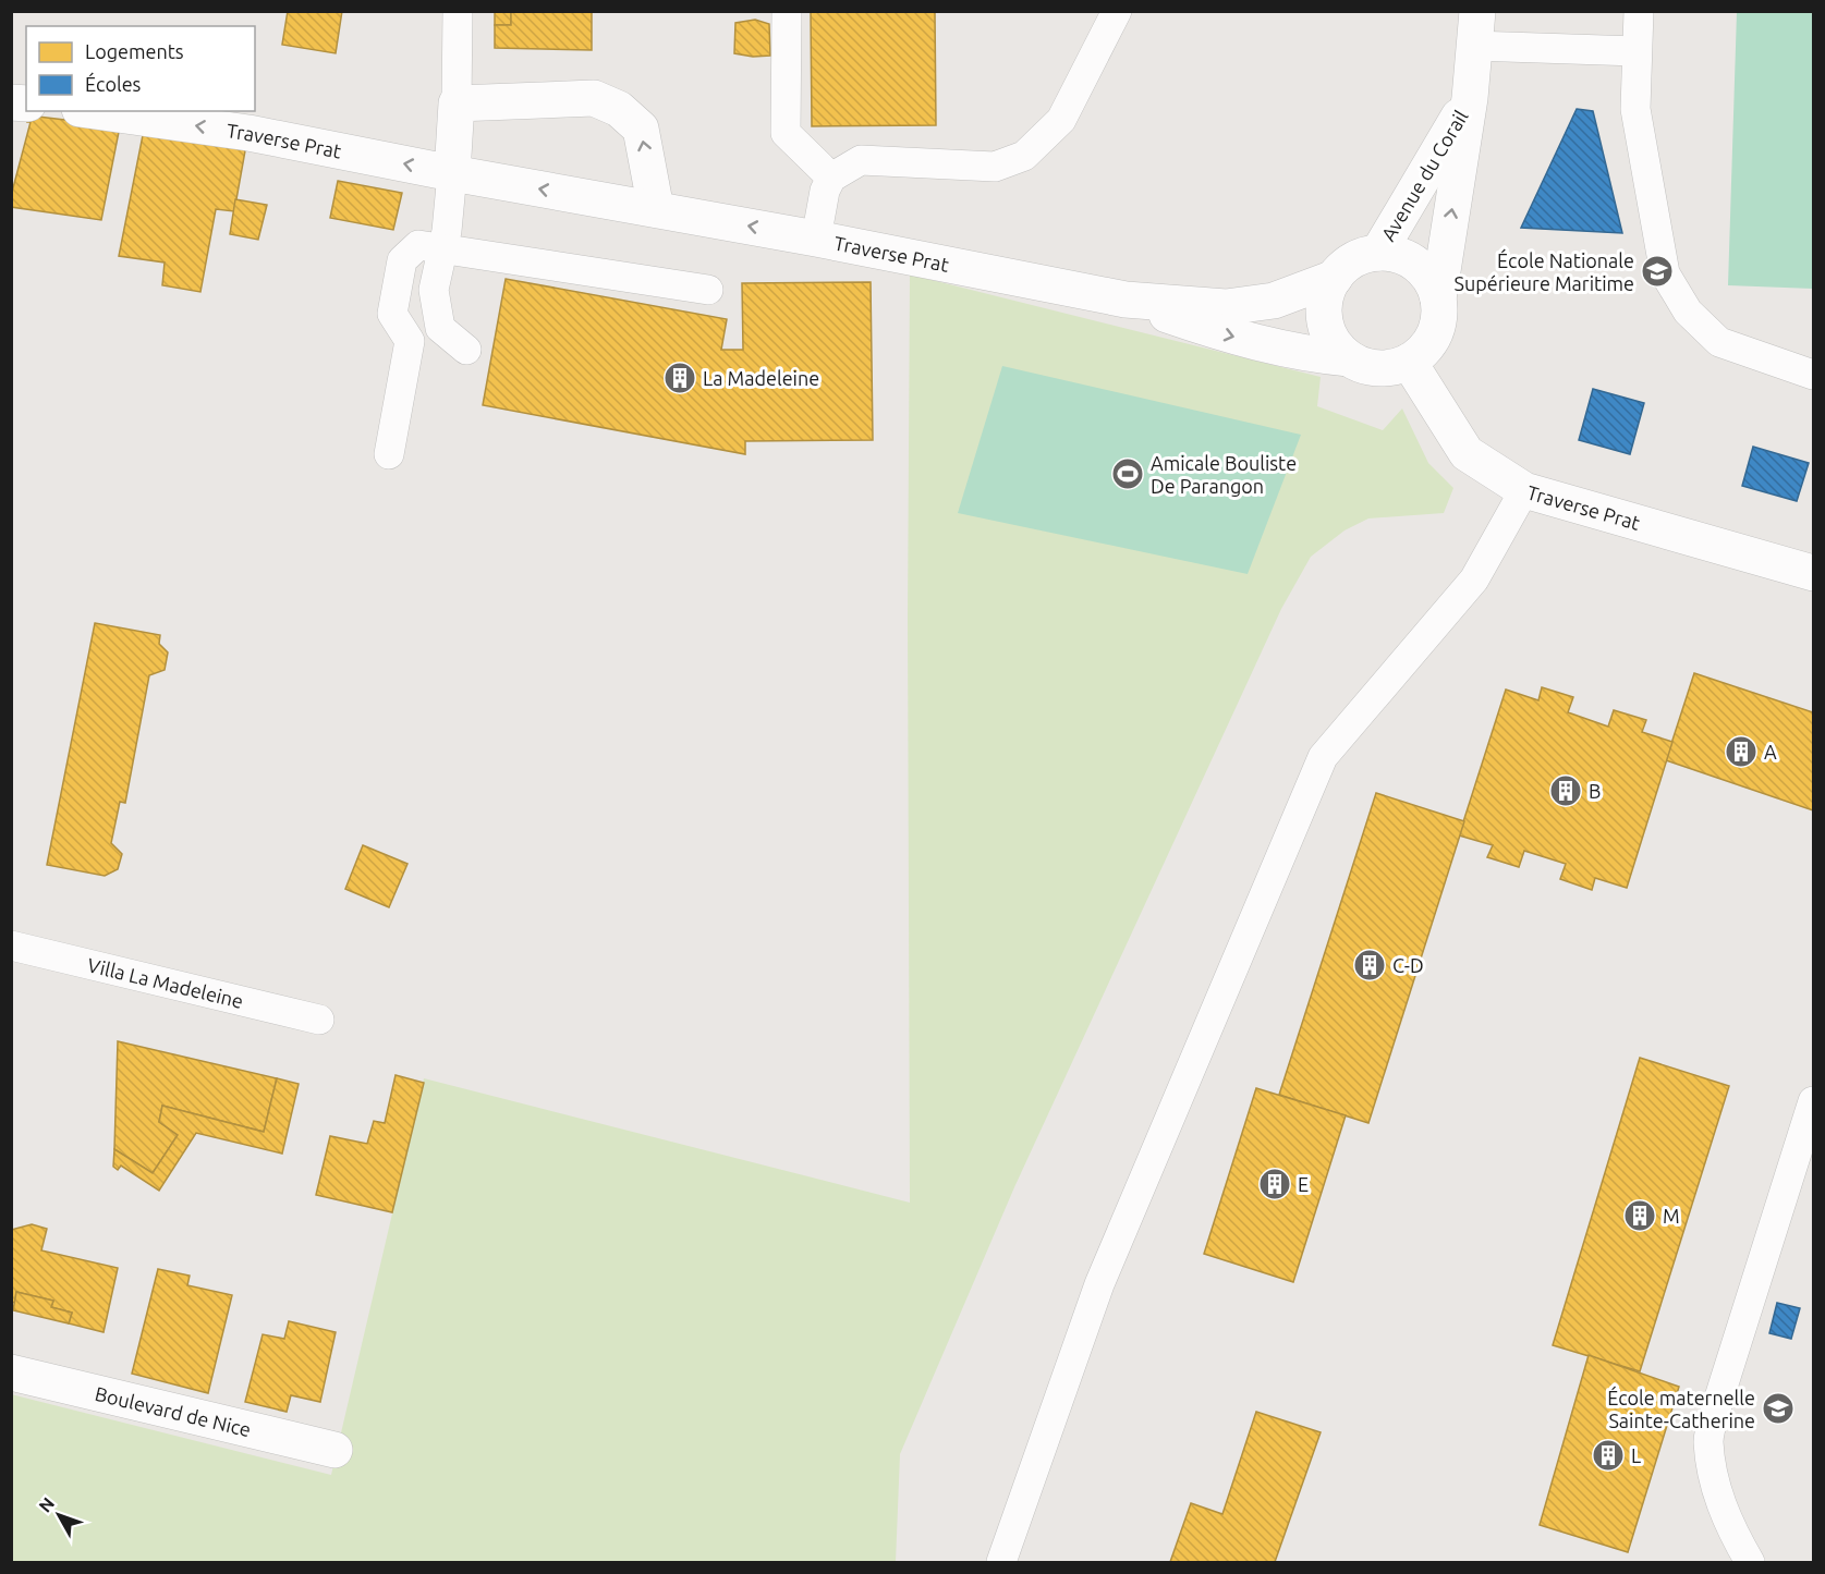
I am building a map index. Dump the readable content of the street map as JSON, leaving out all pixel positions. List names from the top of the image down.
{
  "streets": {
    "street": ["Traverse Prat", "Avenue du Corail", "Boulevard de Nice"],
    "lane": ["Villa La Madeleine"]
  },
  "crossings": [
    ["Traverse Prat", "Avenue du Corail"]
  ],
  "places": {
    "school or university": ["École Nationale Supérieure Maritime", "École maternelle Sainte-Catherine"],
    "building": [
      "La Madeleine",
      "A",
      "B",
      "C-D",
      "E",
      "M",
      "L"
    ],
    "sports": ["Amicale Bouliste De Parangon"]
  },
  "legend": ["Logements", "Écoles"],
  "north": "top left"
}
